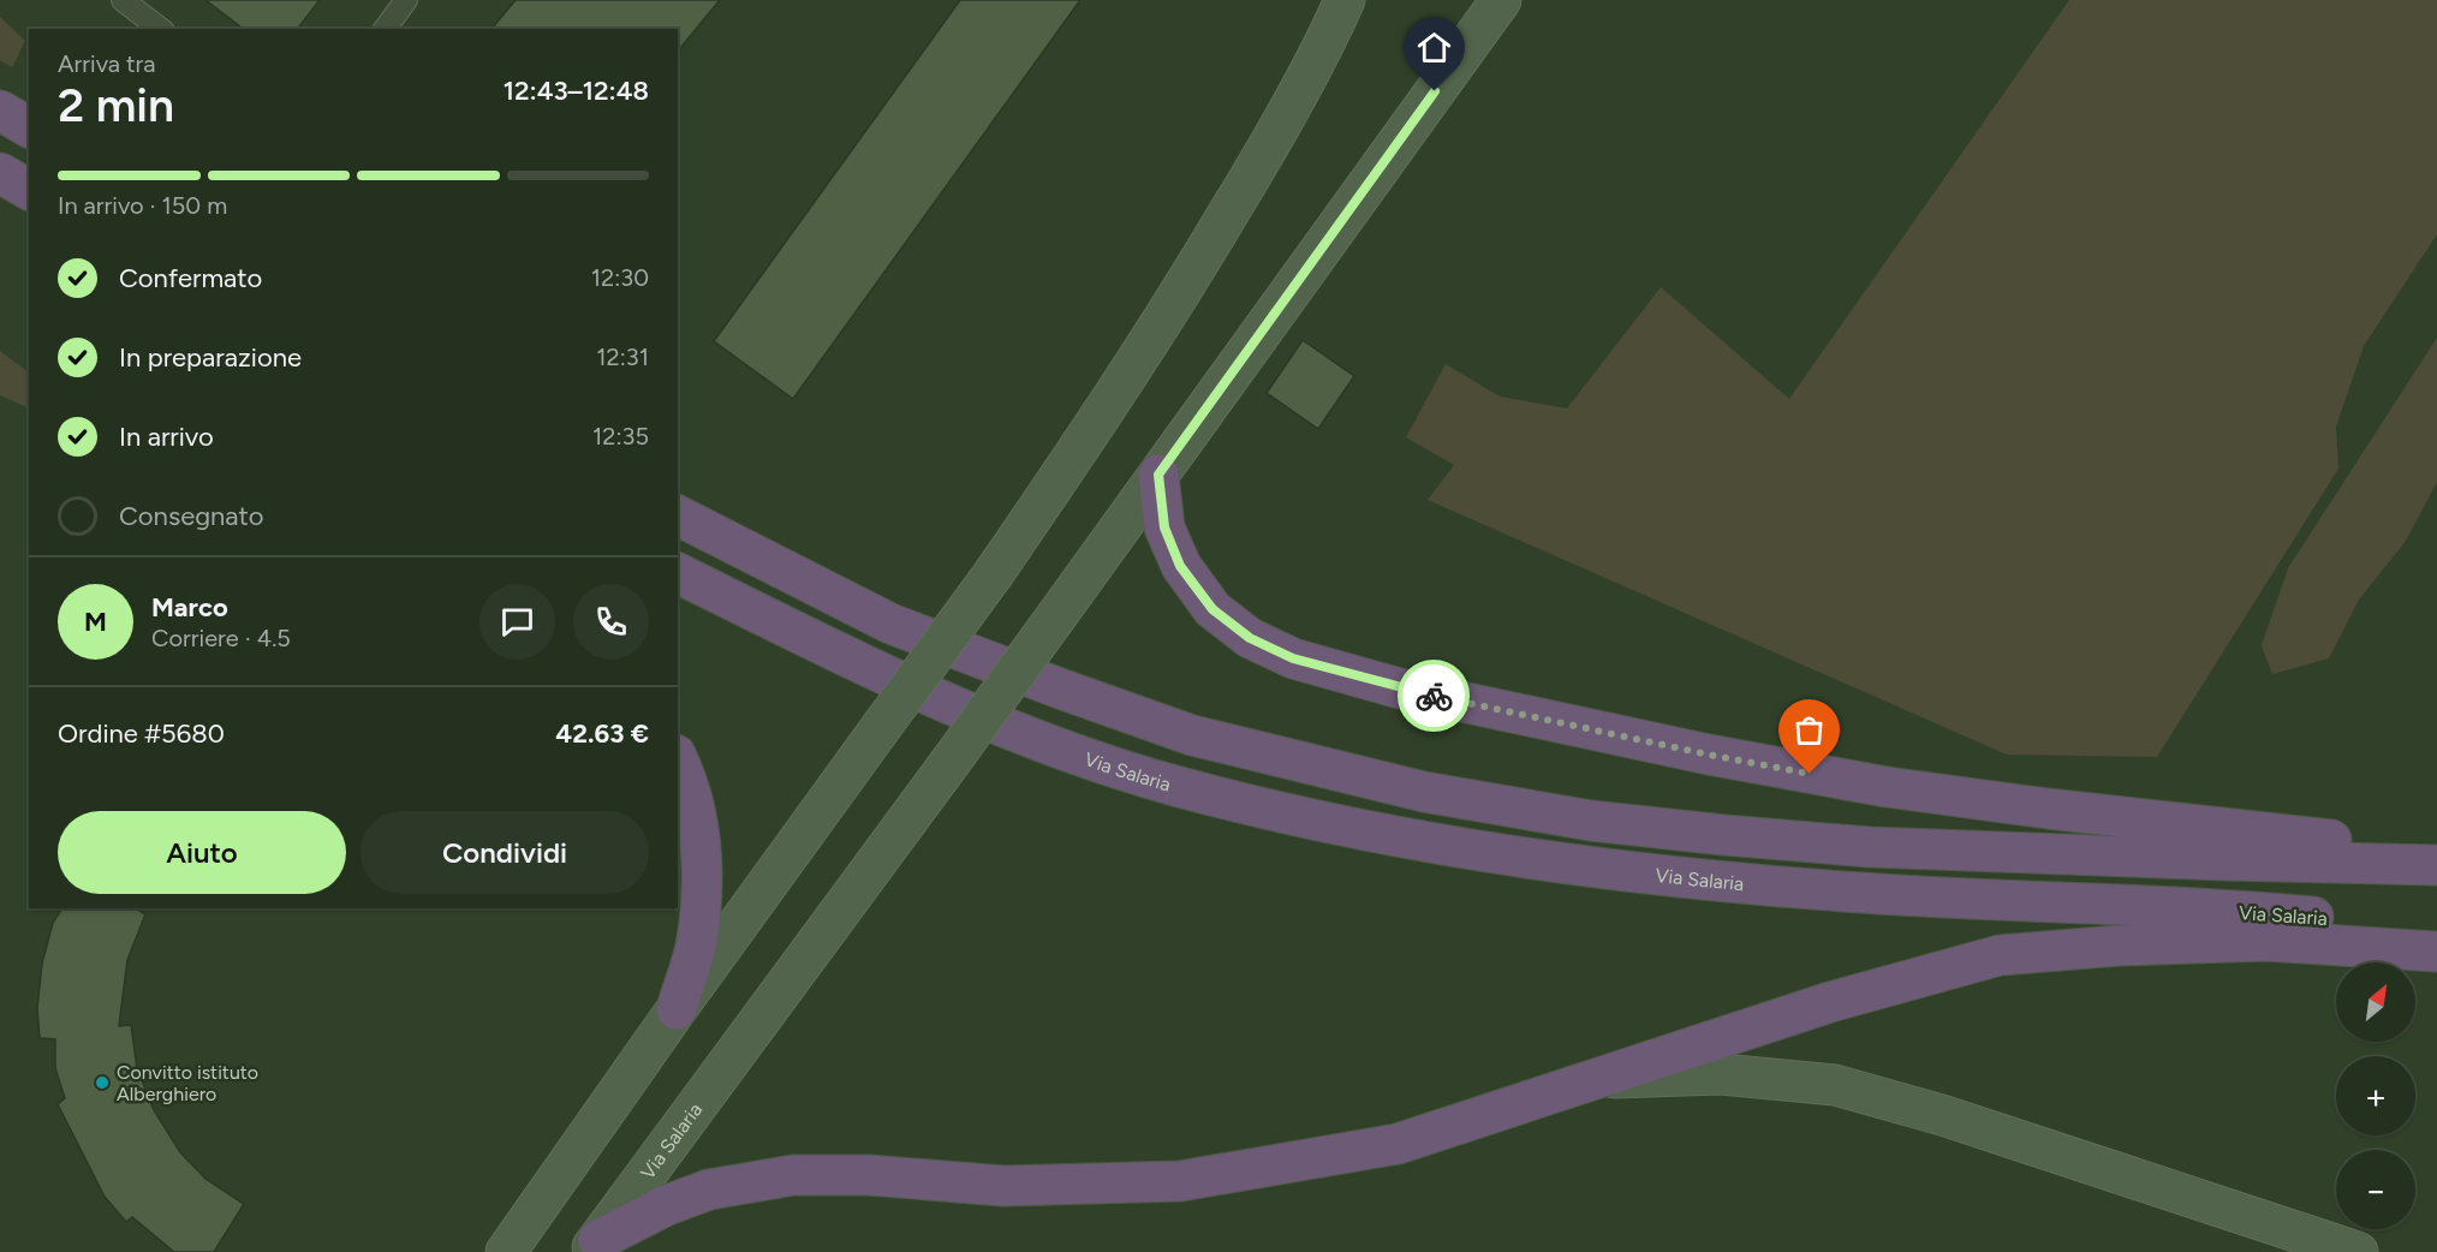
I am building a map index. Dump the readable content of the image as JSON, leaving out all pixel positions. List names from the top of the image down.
{
  "streets": {
    "highway": ["Via Salaria"]
  },
  "places": ["Convitto istituto Alberghiero"],
  "north": "top right",
  "page": {
    "heading": ["2 min", "Arriva tra", "12:43–12:48"],
    "panel": [
      "Marco",
      "Corriere · 4.5",
      "Ordine #5680",
      "42.63 €"
    ],
    "bar": "In arrivo · 150 m",
    "list": [
      ["Confermato", "12:30"],
      ["In preparazione", "12:31"],
      ["In arrivo", "12:35"],
      "Consegnato"
    ],
    "round": "M",
    "buttons": ["Aiuto", "Condividi"],
    "map_buttons": ["+", "−"]
  }
}
